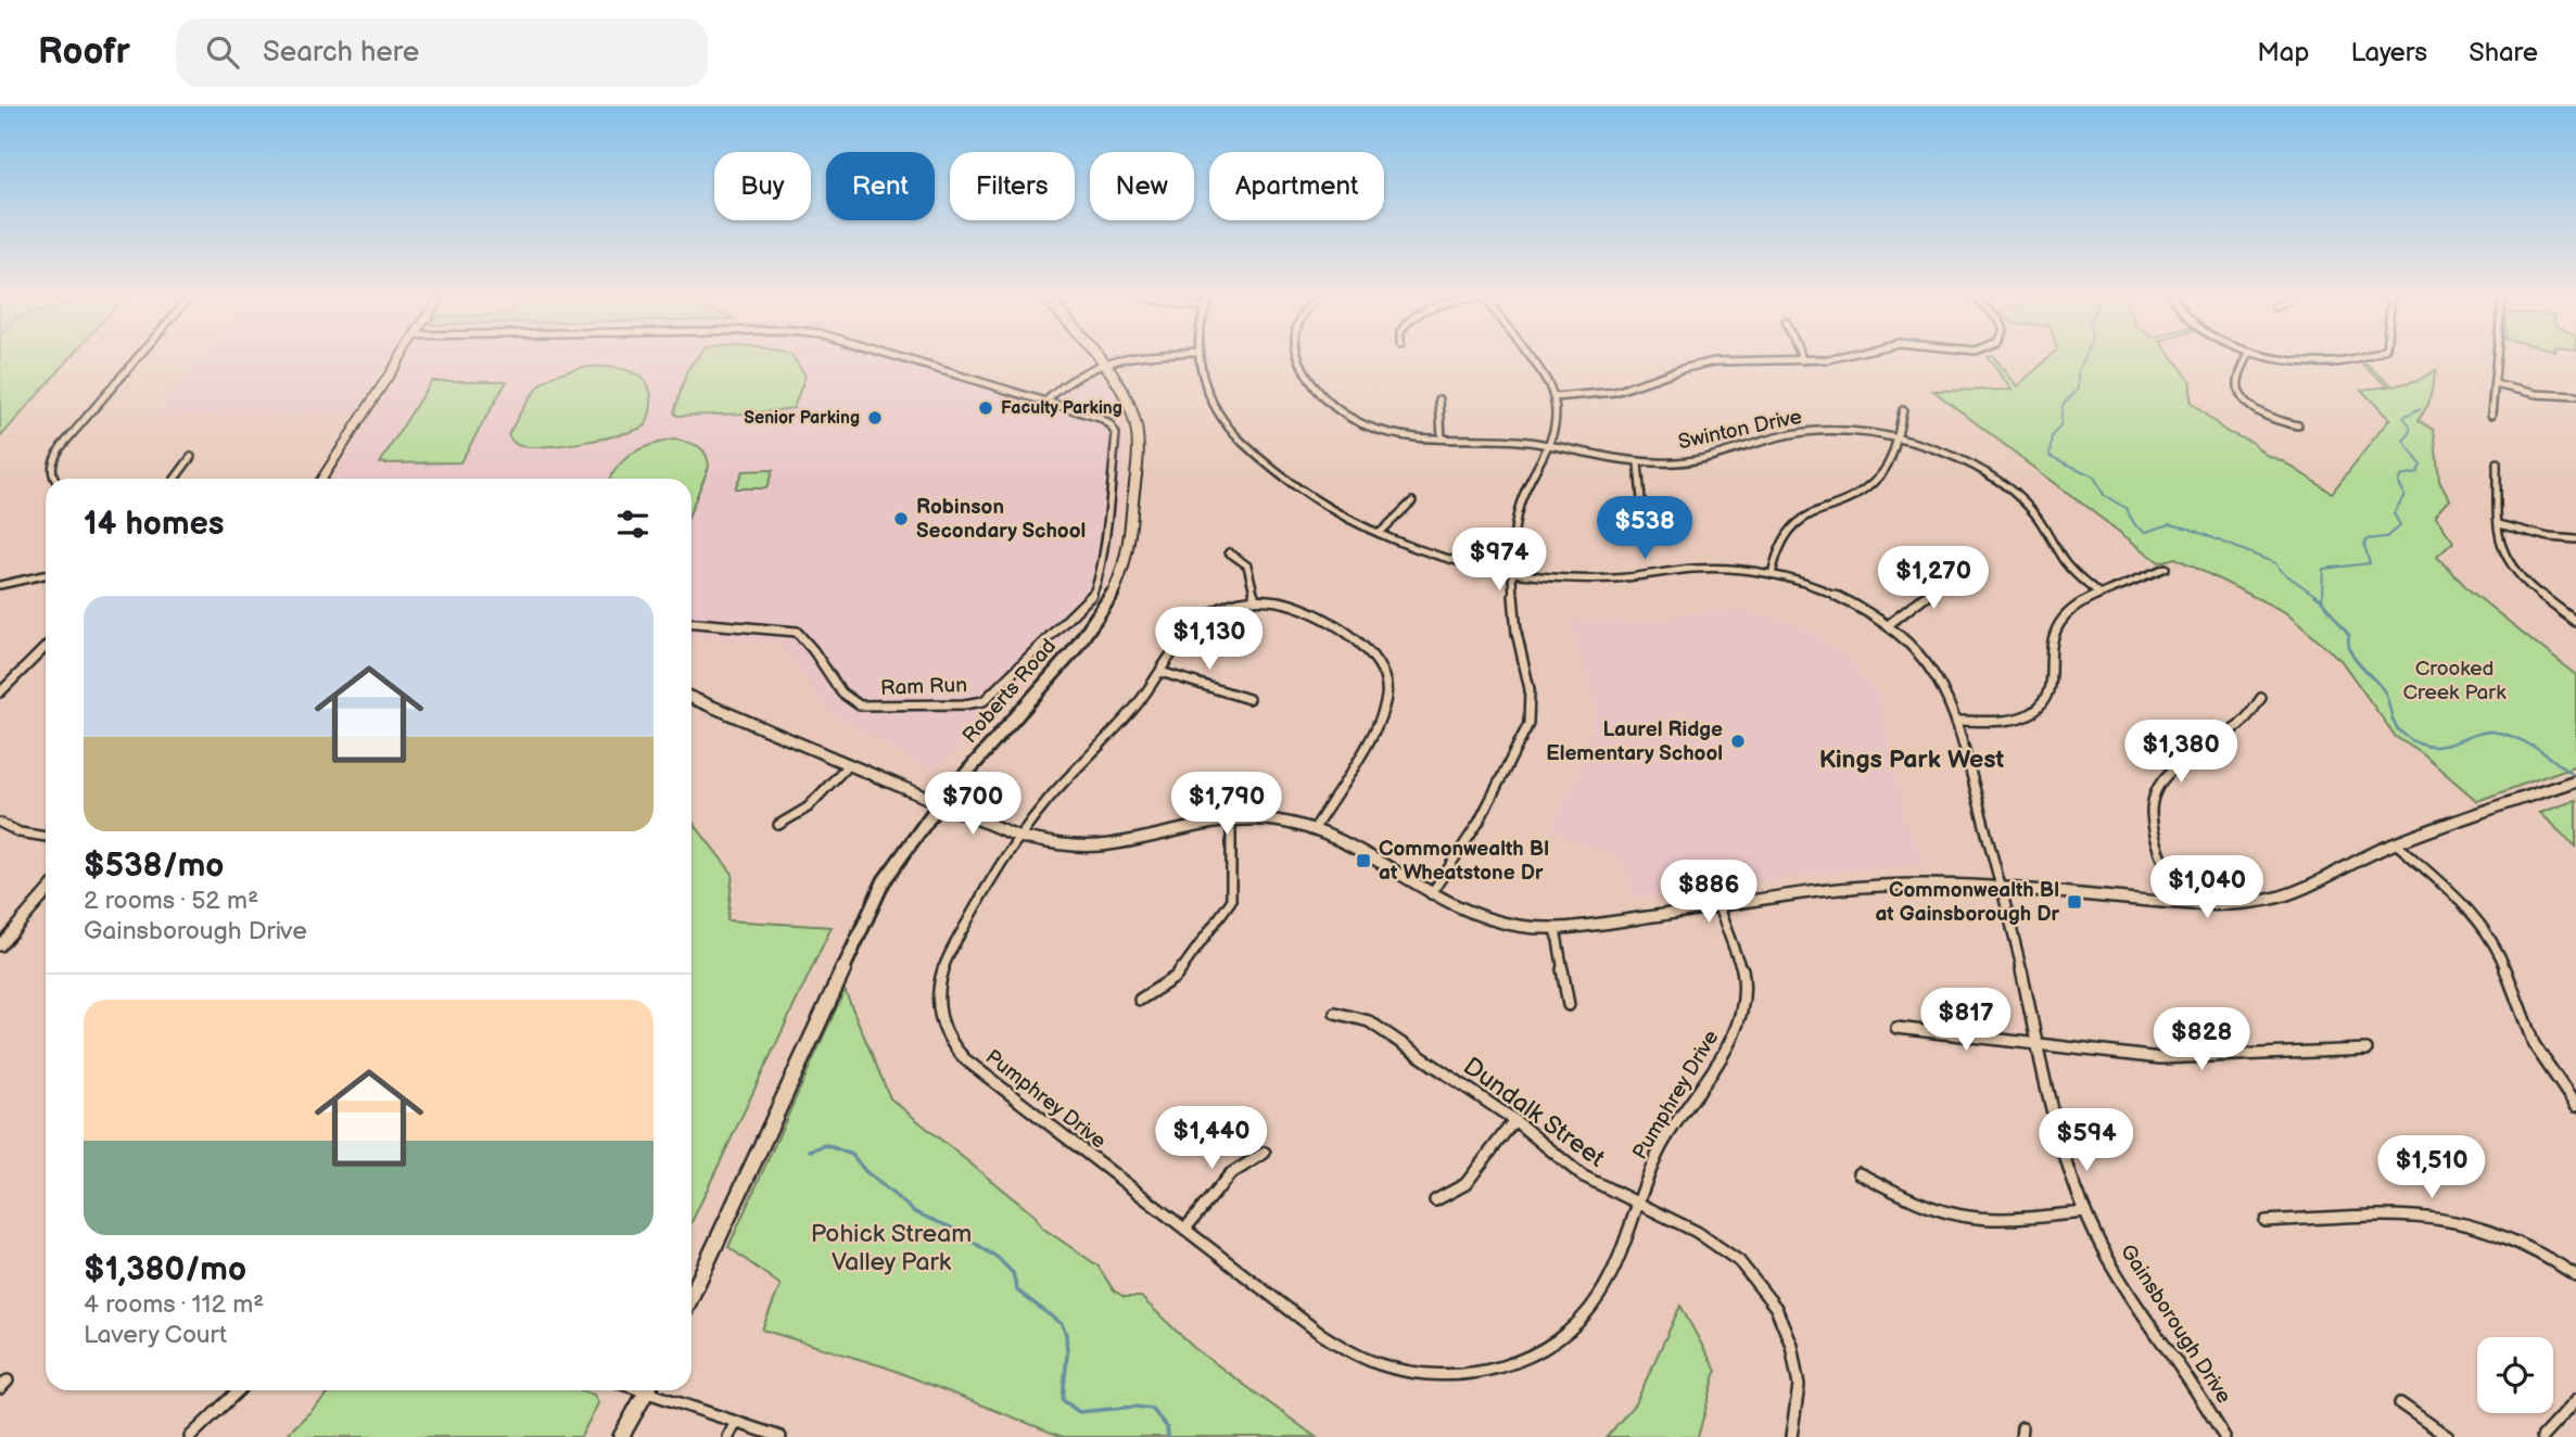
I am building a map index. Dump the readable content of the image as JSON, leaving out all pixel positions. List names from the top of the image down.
{
  "streets": {
    "main road": ["Roberts Road"],
    "street": [
      "Swinton Drive",
      "Ram Run",
      "Pumphrey Drive",
      "Dundalk Street",
      "Gainsborough Drive"
    ]
  },
  "crossings": [
    ["Pumphrey Drive", "Dundalk Street"]
  ],
  "districts": ["Kings Park West"],
  "parks": ["Crooked Creek Park", "Pohick Stream Valley Park"],
  "places": {
    "other": [
      "Faculty Parking",
      "Senior Parking",
      "Robinson Secondary School",
      "Laurel Ridge Elementary School"
    ],
    "transit": ["Commonwealth Bl at Wheatstone Dr", "Commonwealth Bl at Gainsborough Dr"]
  },
  "page": {
    "header": "Roofr",
    "search": "Search here",
    "nav": ["Map", "Layers", "Share"],
    "chip": [
      "Buy",
      "Rent",
      "Filters",
      "New",
      "Apartment"
    ],
    "heading": "14 homes",
    "price": [
      "$538",
      "$974",
      "$1,270",
      "$1,130",
      "$1,380",
      "$700",
      "$1,790",
      "$1,040",
      "$886",
      "$817",
      "$828",
      "$1,440",
      "$594",
      "$1,510"
    ],
    "list": [
      {
        "name": "$538/mo",
        "note": "2 rooms · 52 m² · Gainsborough Drive"
      },
      {
        "name": "$1,380/mo",
        "note": "4 rooms · 112 m² · Lavery Court"
      }
    ]
  }
}
